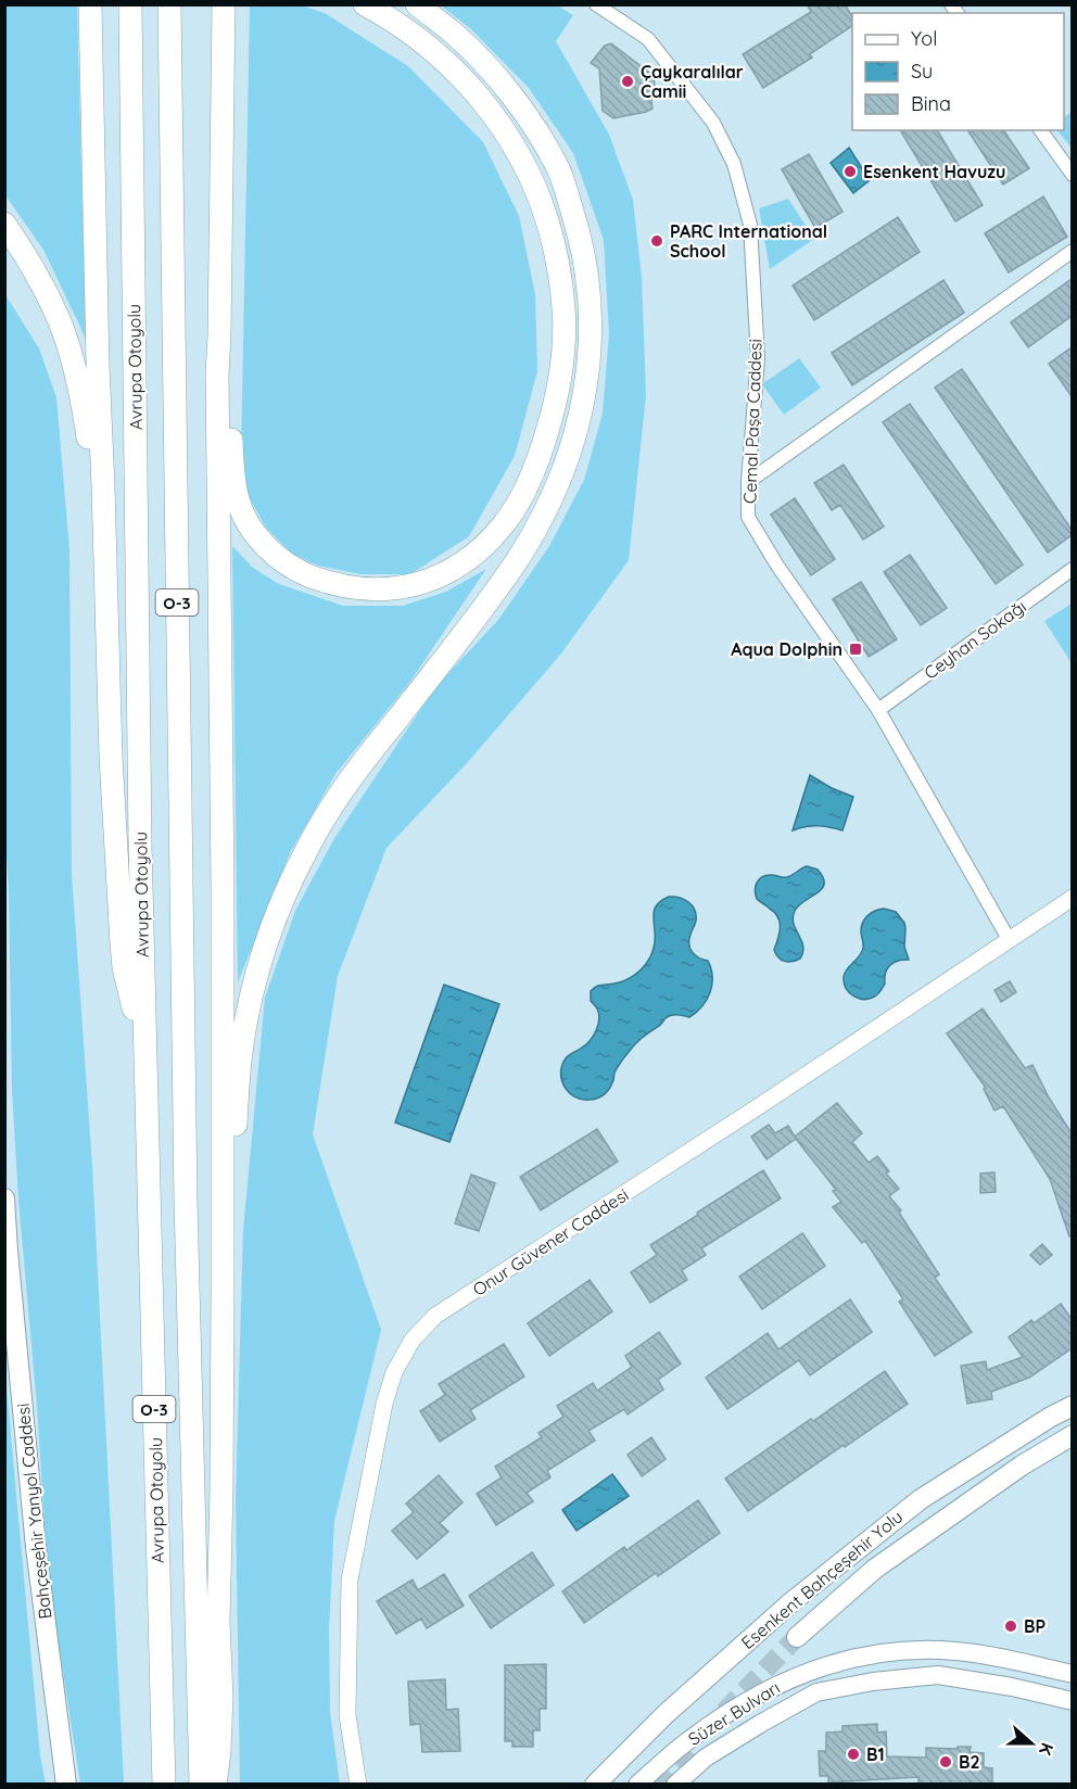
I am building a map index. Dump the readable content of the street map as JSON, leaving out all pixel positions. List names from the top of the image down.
{
  "streets": {
    "highway": ["Avrupa Otoyolu", "O-3"],
    "main road": ["Bahçeşehir Yanyol Caddesi", "Esenkent Bahçeşehir Yolu", "Süzer Bulvarı"],
    "street": ["Cemal Paşa Caddesi", "Ceyhan Sokağı", "Onur Güvener Caddesi"]
  },
  "crossings": [
    ["Cemal Paşa Caddesi", "Ceyhan Sokağı"],
    ["Cemal Paşa Caddesi", "Onur Güvener Caddesi"]
  ],
  "places": {
    "other": [
      "Çaykaralılar Camii",
      "Esenkent Havuzu",
      "PARC International School",
      "BP",
      "B1",
      "B2"
    ],
    "transit": ["Aqua Dolphin"]
  },
  "legend": ["Yol", "Su", "Bina"],
  "north": "right"
}
